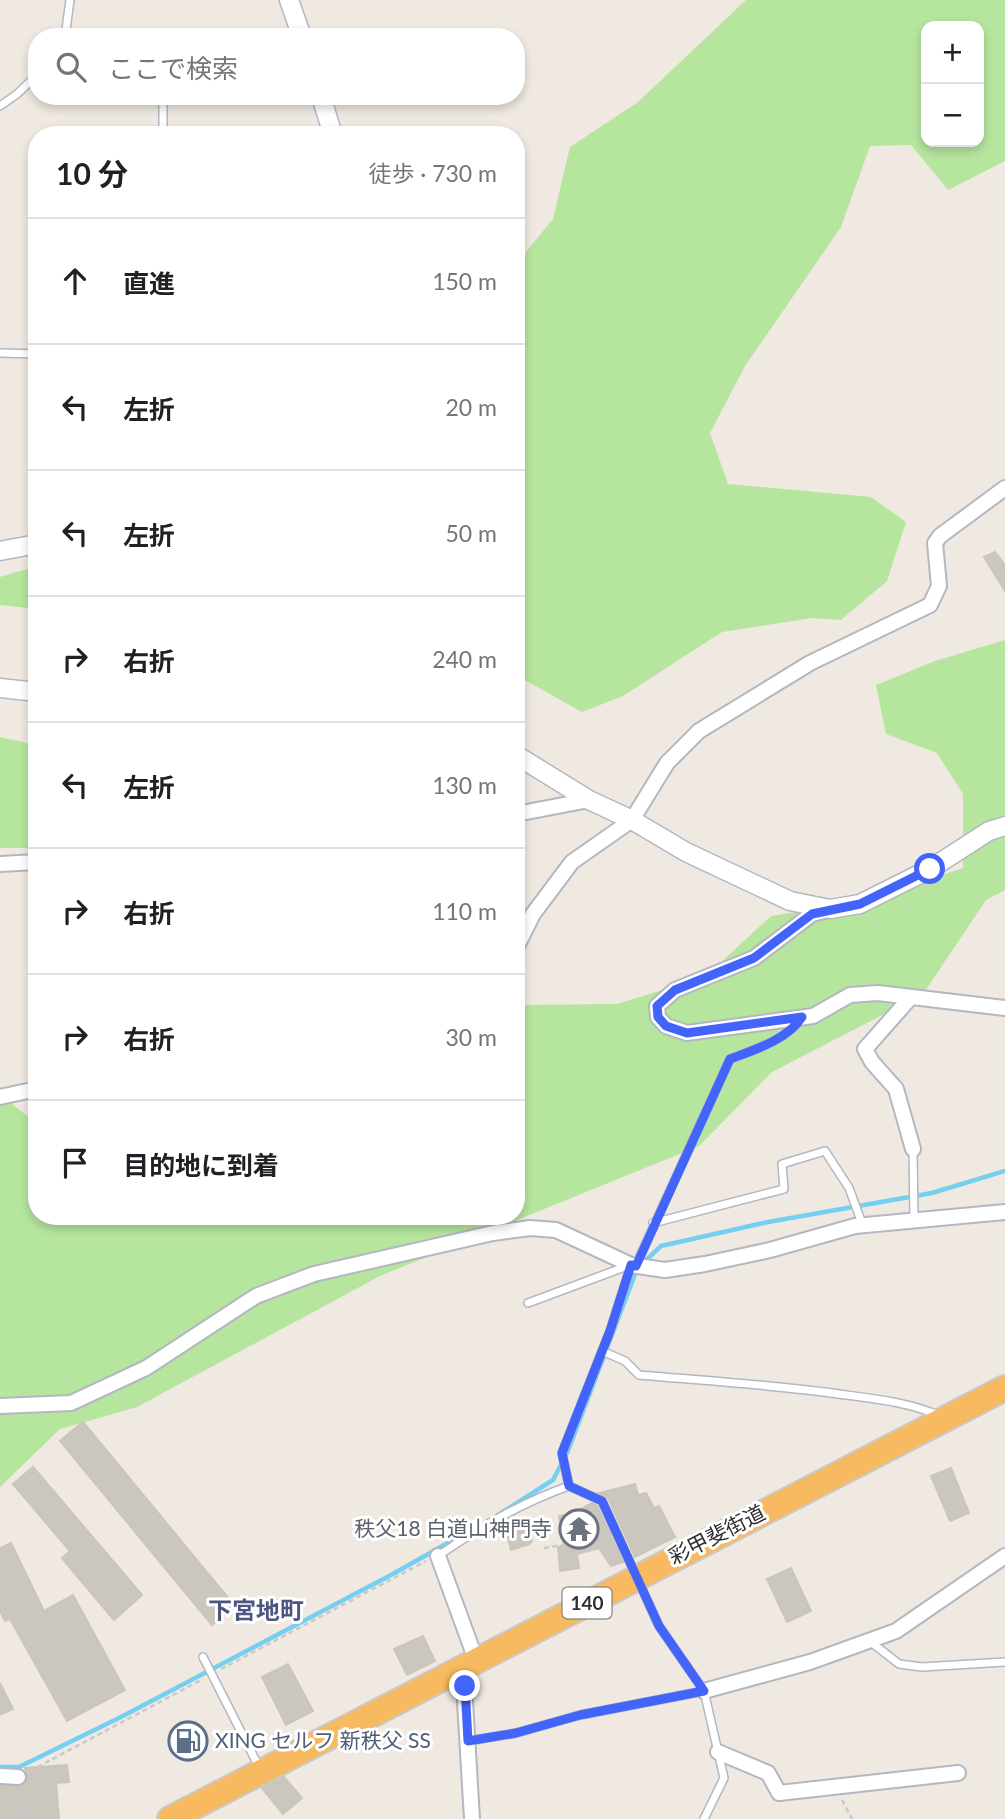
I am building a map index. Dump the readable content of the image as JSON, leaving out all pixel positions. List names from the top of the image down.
{
  "streets": {
    "highway": ["彩甲斐街道", "140"]
  },
  "districts": ["下宮地町"],
  "places": {
    "temple": ["秩父18 白道山神門寺"],
    "fuel station": ["XING セルフ 新秩父 SS"]
  },
  "page": {
    "map_buttons": ["+", "−"],
    "search": "ここで検索",
    "heading": ["10 分", "徒歩 · 730 m"],
    "list": [
      ["直進", "150 m"],
      ["左折", "20 m"],
      ["左折", "50 m"],
      ["右折", "240 m"],
      ["左折", "130 m"],
      ["右折", "110 m"],
      ["右折", "30 m"],
      "目的地に到着"
    ]
  }
}
